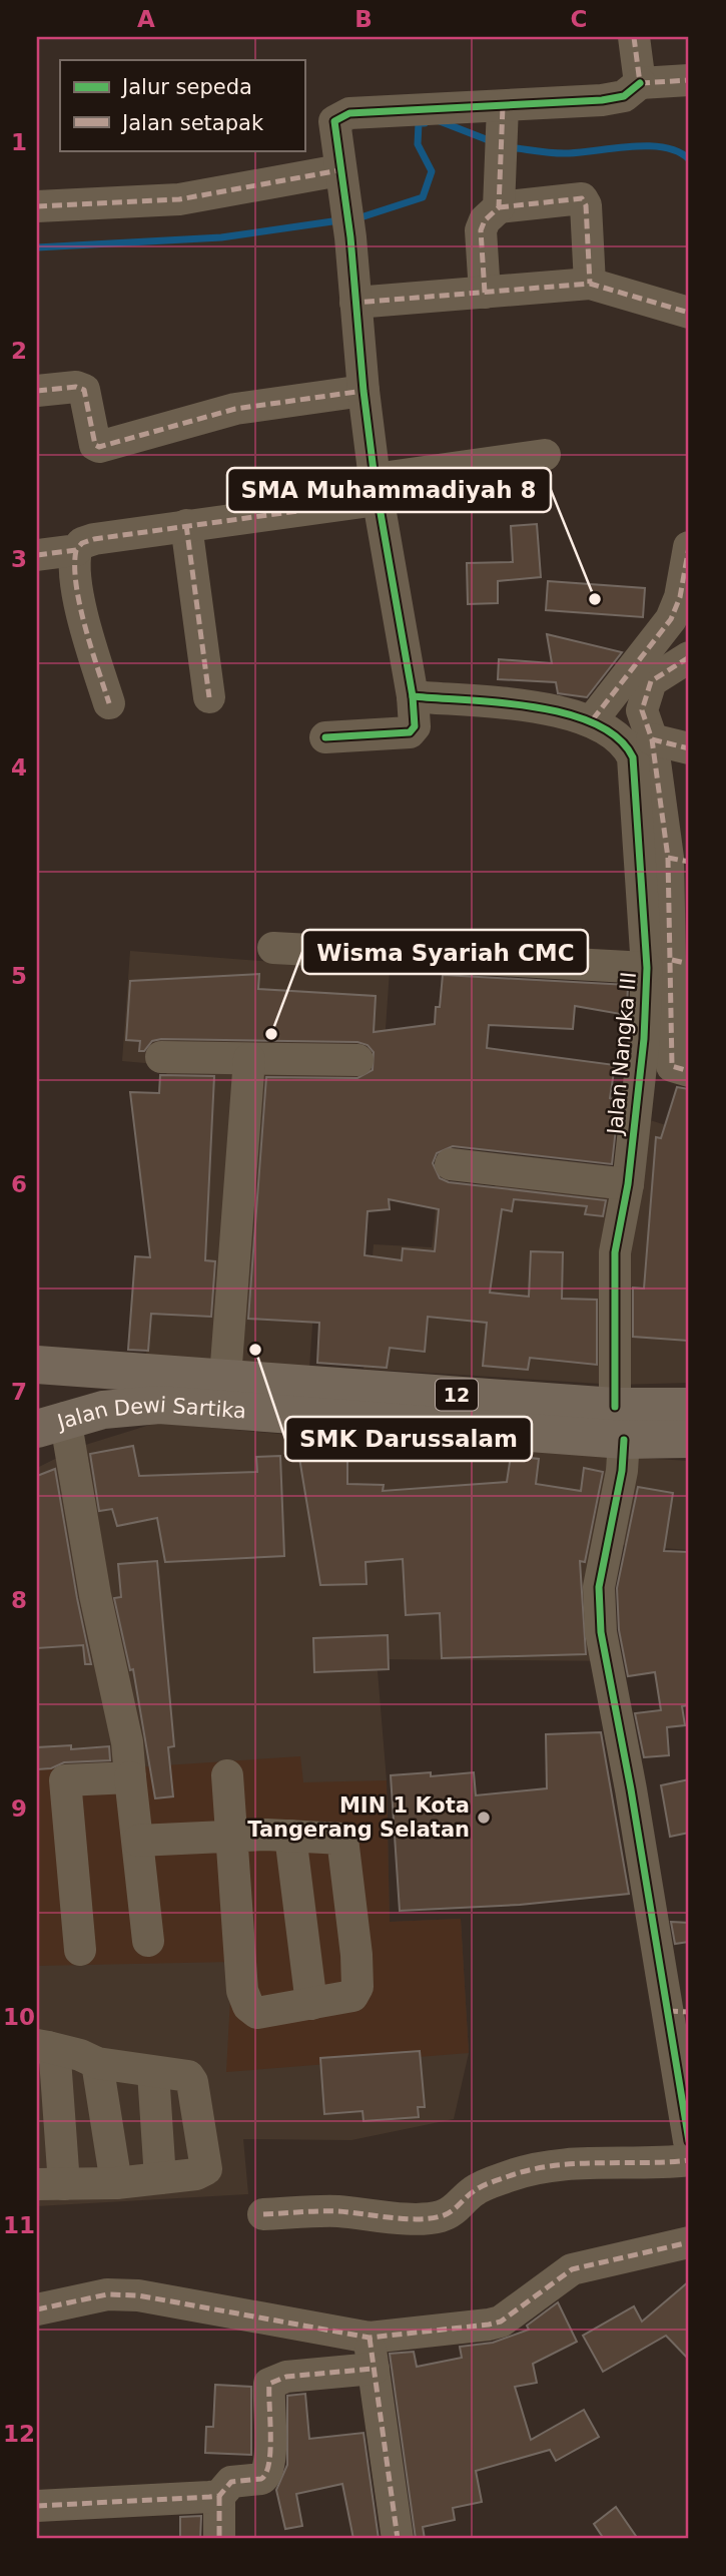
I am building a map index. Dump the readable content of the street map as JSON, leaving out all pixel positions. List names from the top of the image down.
{
  "streets": {
    "highway": ["12", "Jalan Dewi Sartika"],
    "street": ["Jalan Nangka III"]
  },
  "crossings": [
    ["Jalan Nangka III", "Jalan Dewi Sartika"]
  ],
  "places": [
    "SMA Muhammadiyah 8",
    "Wisma Syariah CMC",
    "SMK Darussalam",
    "MIN 1 Kota Tangerang Selatan"
  ],
  "legend": ["Jalur sepeda", "Jalan setapak"],
  "grid": {
    "columns": ["A", "B", "C"],
    "rows": [
      "1",
      "2",
      "3",
      "4",
      "5",
      "6",
      "7",
      "8",
      "9",
      "10",
      "11",
      "12"
    ]
  }
}
